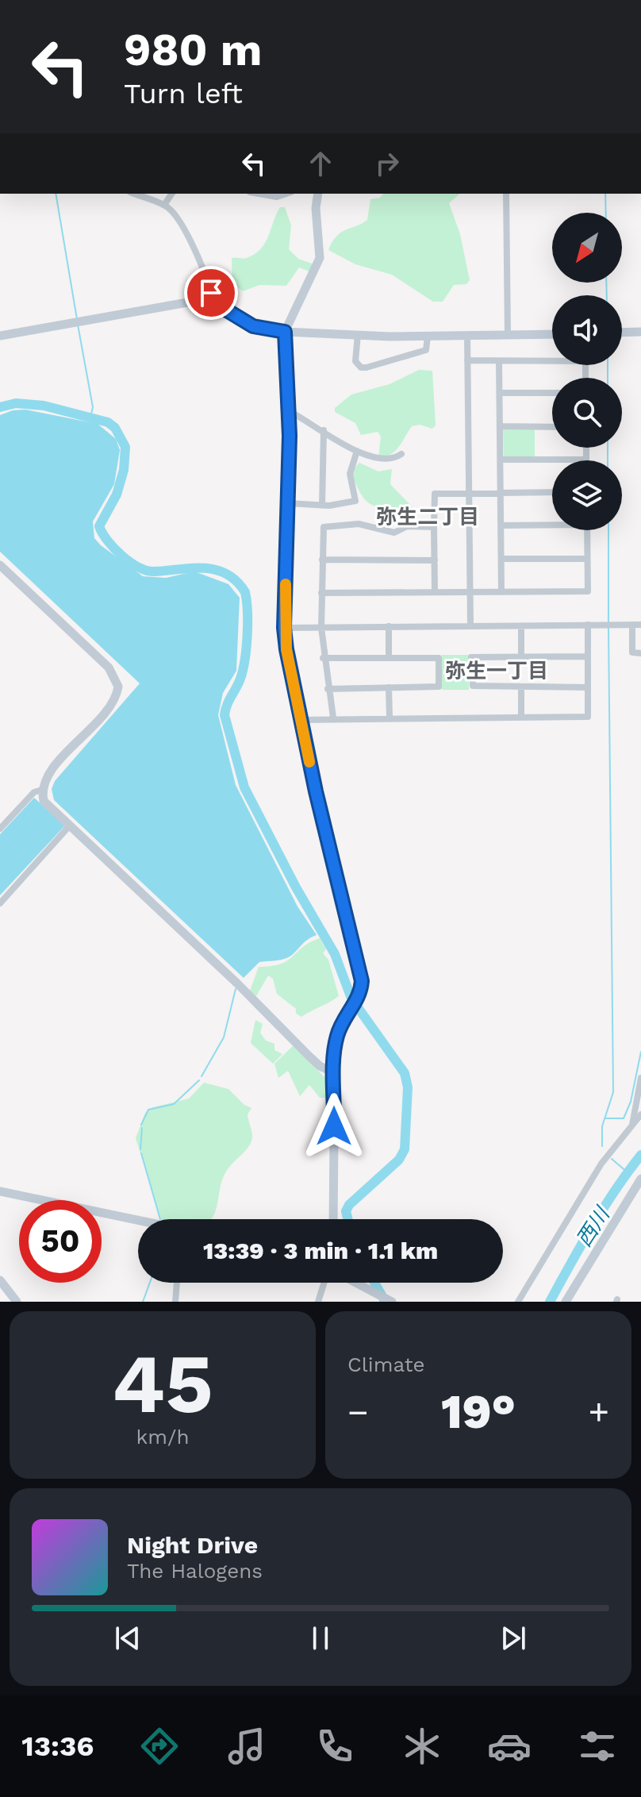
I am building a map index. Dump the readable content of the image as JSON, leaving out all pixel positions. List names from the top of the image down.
{
  "districts": ["弥生二丁目", "弥生一丁目"],
  "water": ["西川"],
  "north": "bottom left",
  "page": {
    "turn": ["980 m", "Turn left"],
    "limit": "50",
    "trip": "13:39 · 3 min · 1.1 km",
    "tile": [
      ["45", "km/h"],
      "Climate"
    ],
    "heat": ["−", "19°", "+"],
    "song": ["Night Drive", "The Halogens"],
    "tabs": "13:36"
  }
}
